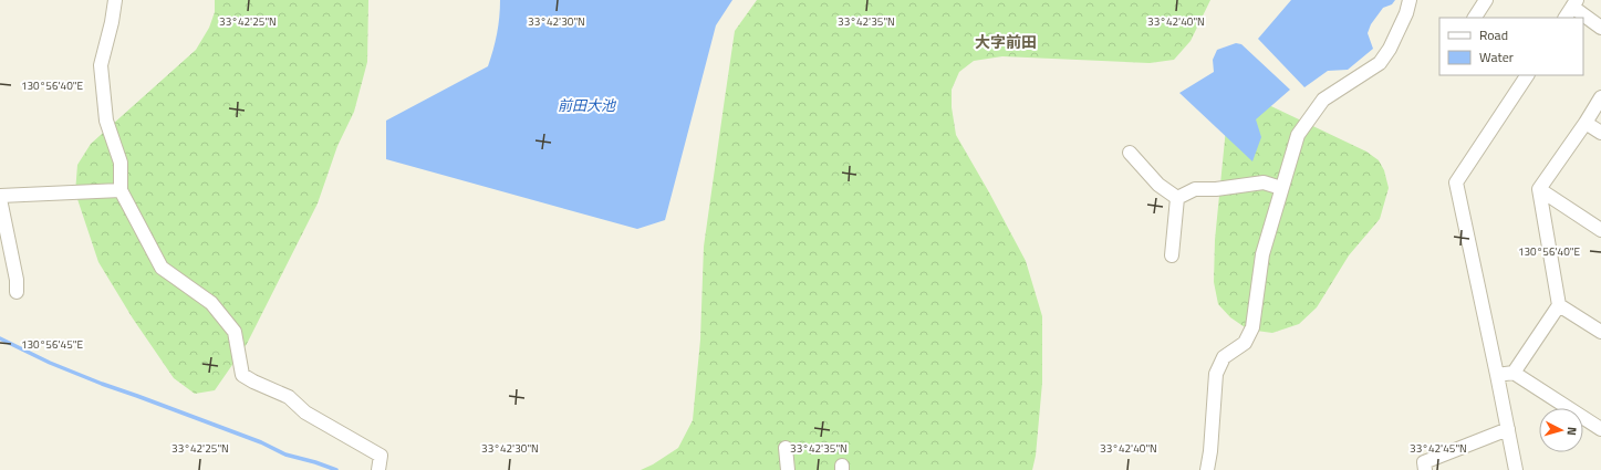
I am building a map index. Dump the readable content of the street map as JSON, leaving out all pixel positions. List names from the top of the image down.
{
  "districts": ["大字前田"],
  "water": ["前田大池"],
  "legend": ["Road", "Water"],
  "north": "right",
  "coordinates": [
    "33°42'25\"N",
    "33°42'30\"N",
    "33°42'35\"N",
    "33°42'40\"N",
    "130°56'40\"E",
    "130°56'45\"E",
    "33°42'45\"N"
  ]
}
